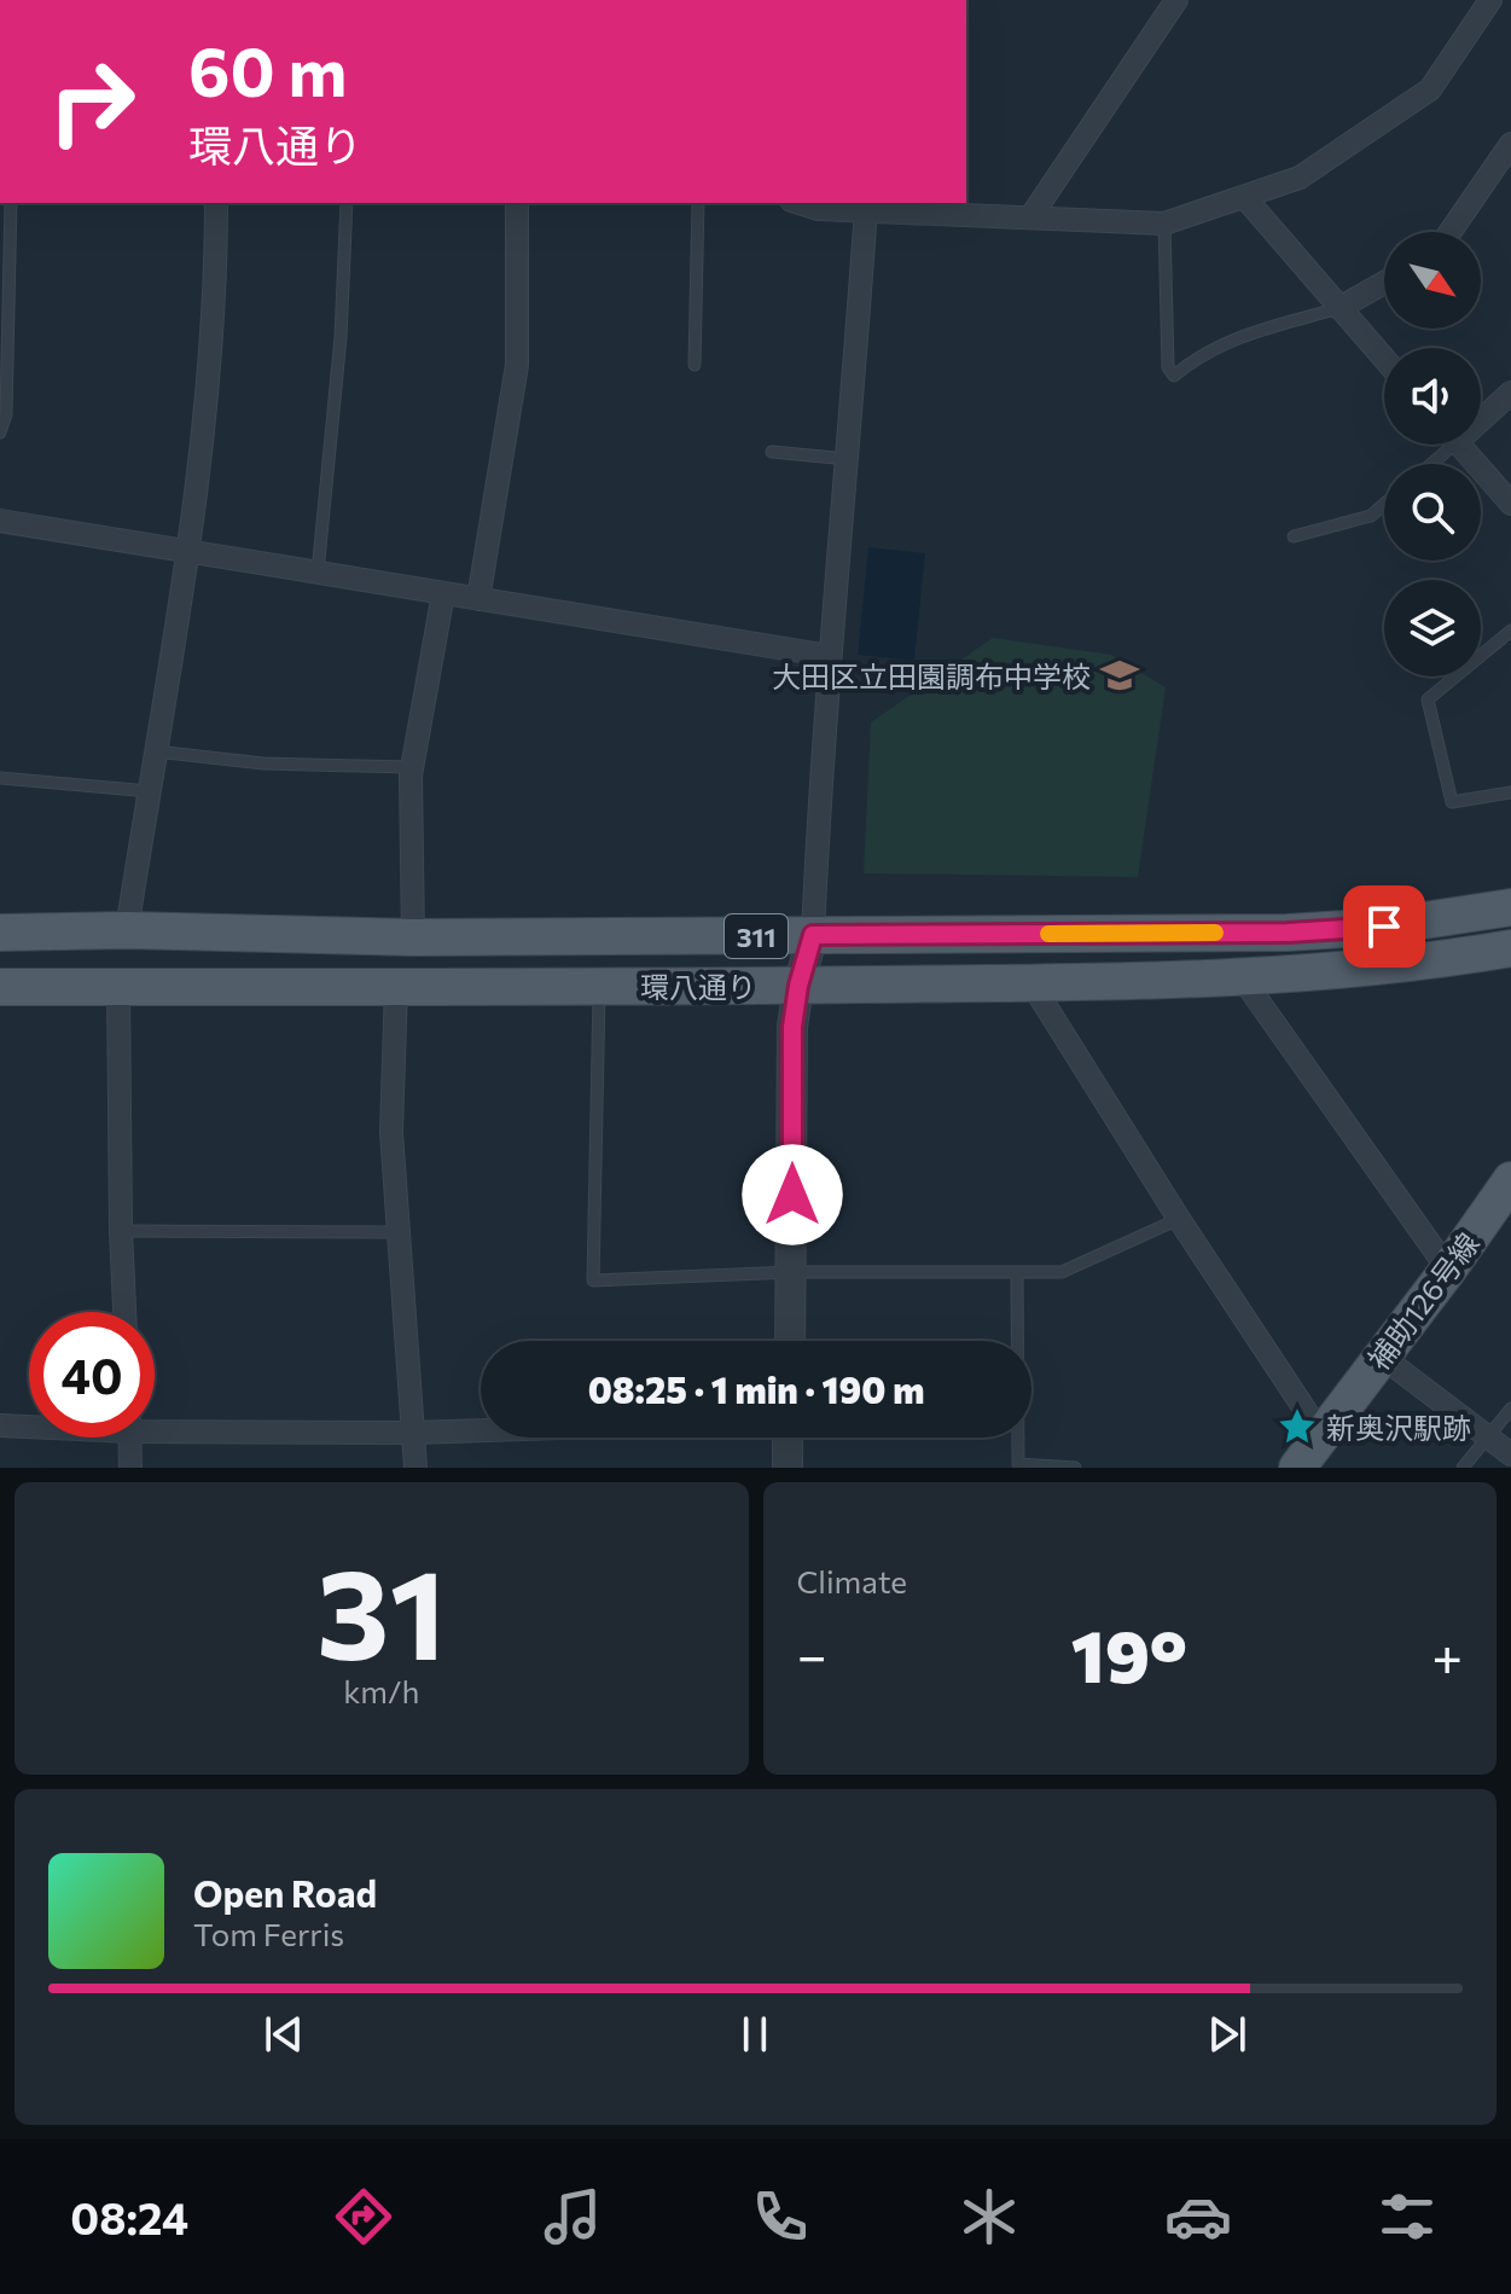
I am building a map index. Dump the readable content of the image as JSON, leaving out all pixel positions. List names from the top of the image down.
{
  "streets": {
    "main road": ["311", "環八通り", "補助126号線"]
  },
  "places": {
    "school or university": ["大田区立田園調布中学校"],
    "place": ["新奥沢駅跡"]
  },
  "north": "bottom right",
  "page": {
    "turn": ["60 m", "環八通り"],
    "limit": "40",
    "trip": "08:25 · 1 min · 190 m",
    "tile": [
      ["31", "km/h"],
      "Climate"
    ],
    "heat": ["−", "19°", "+"],
    "song": ["Open Road", "Tom Ferris"],
    "tabs": "08:24"
  }
}
